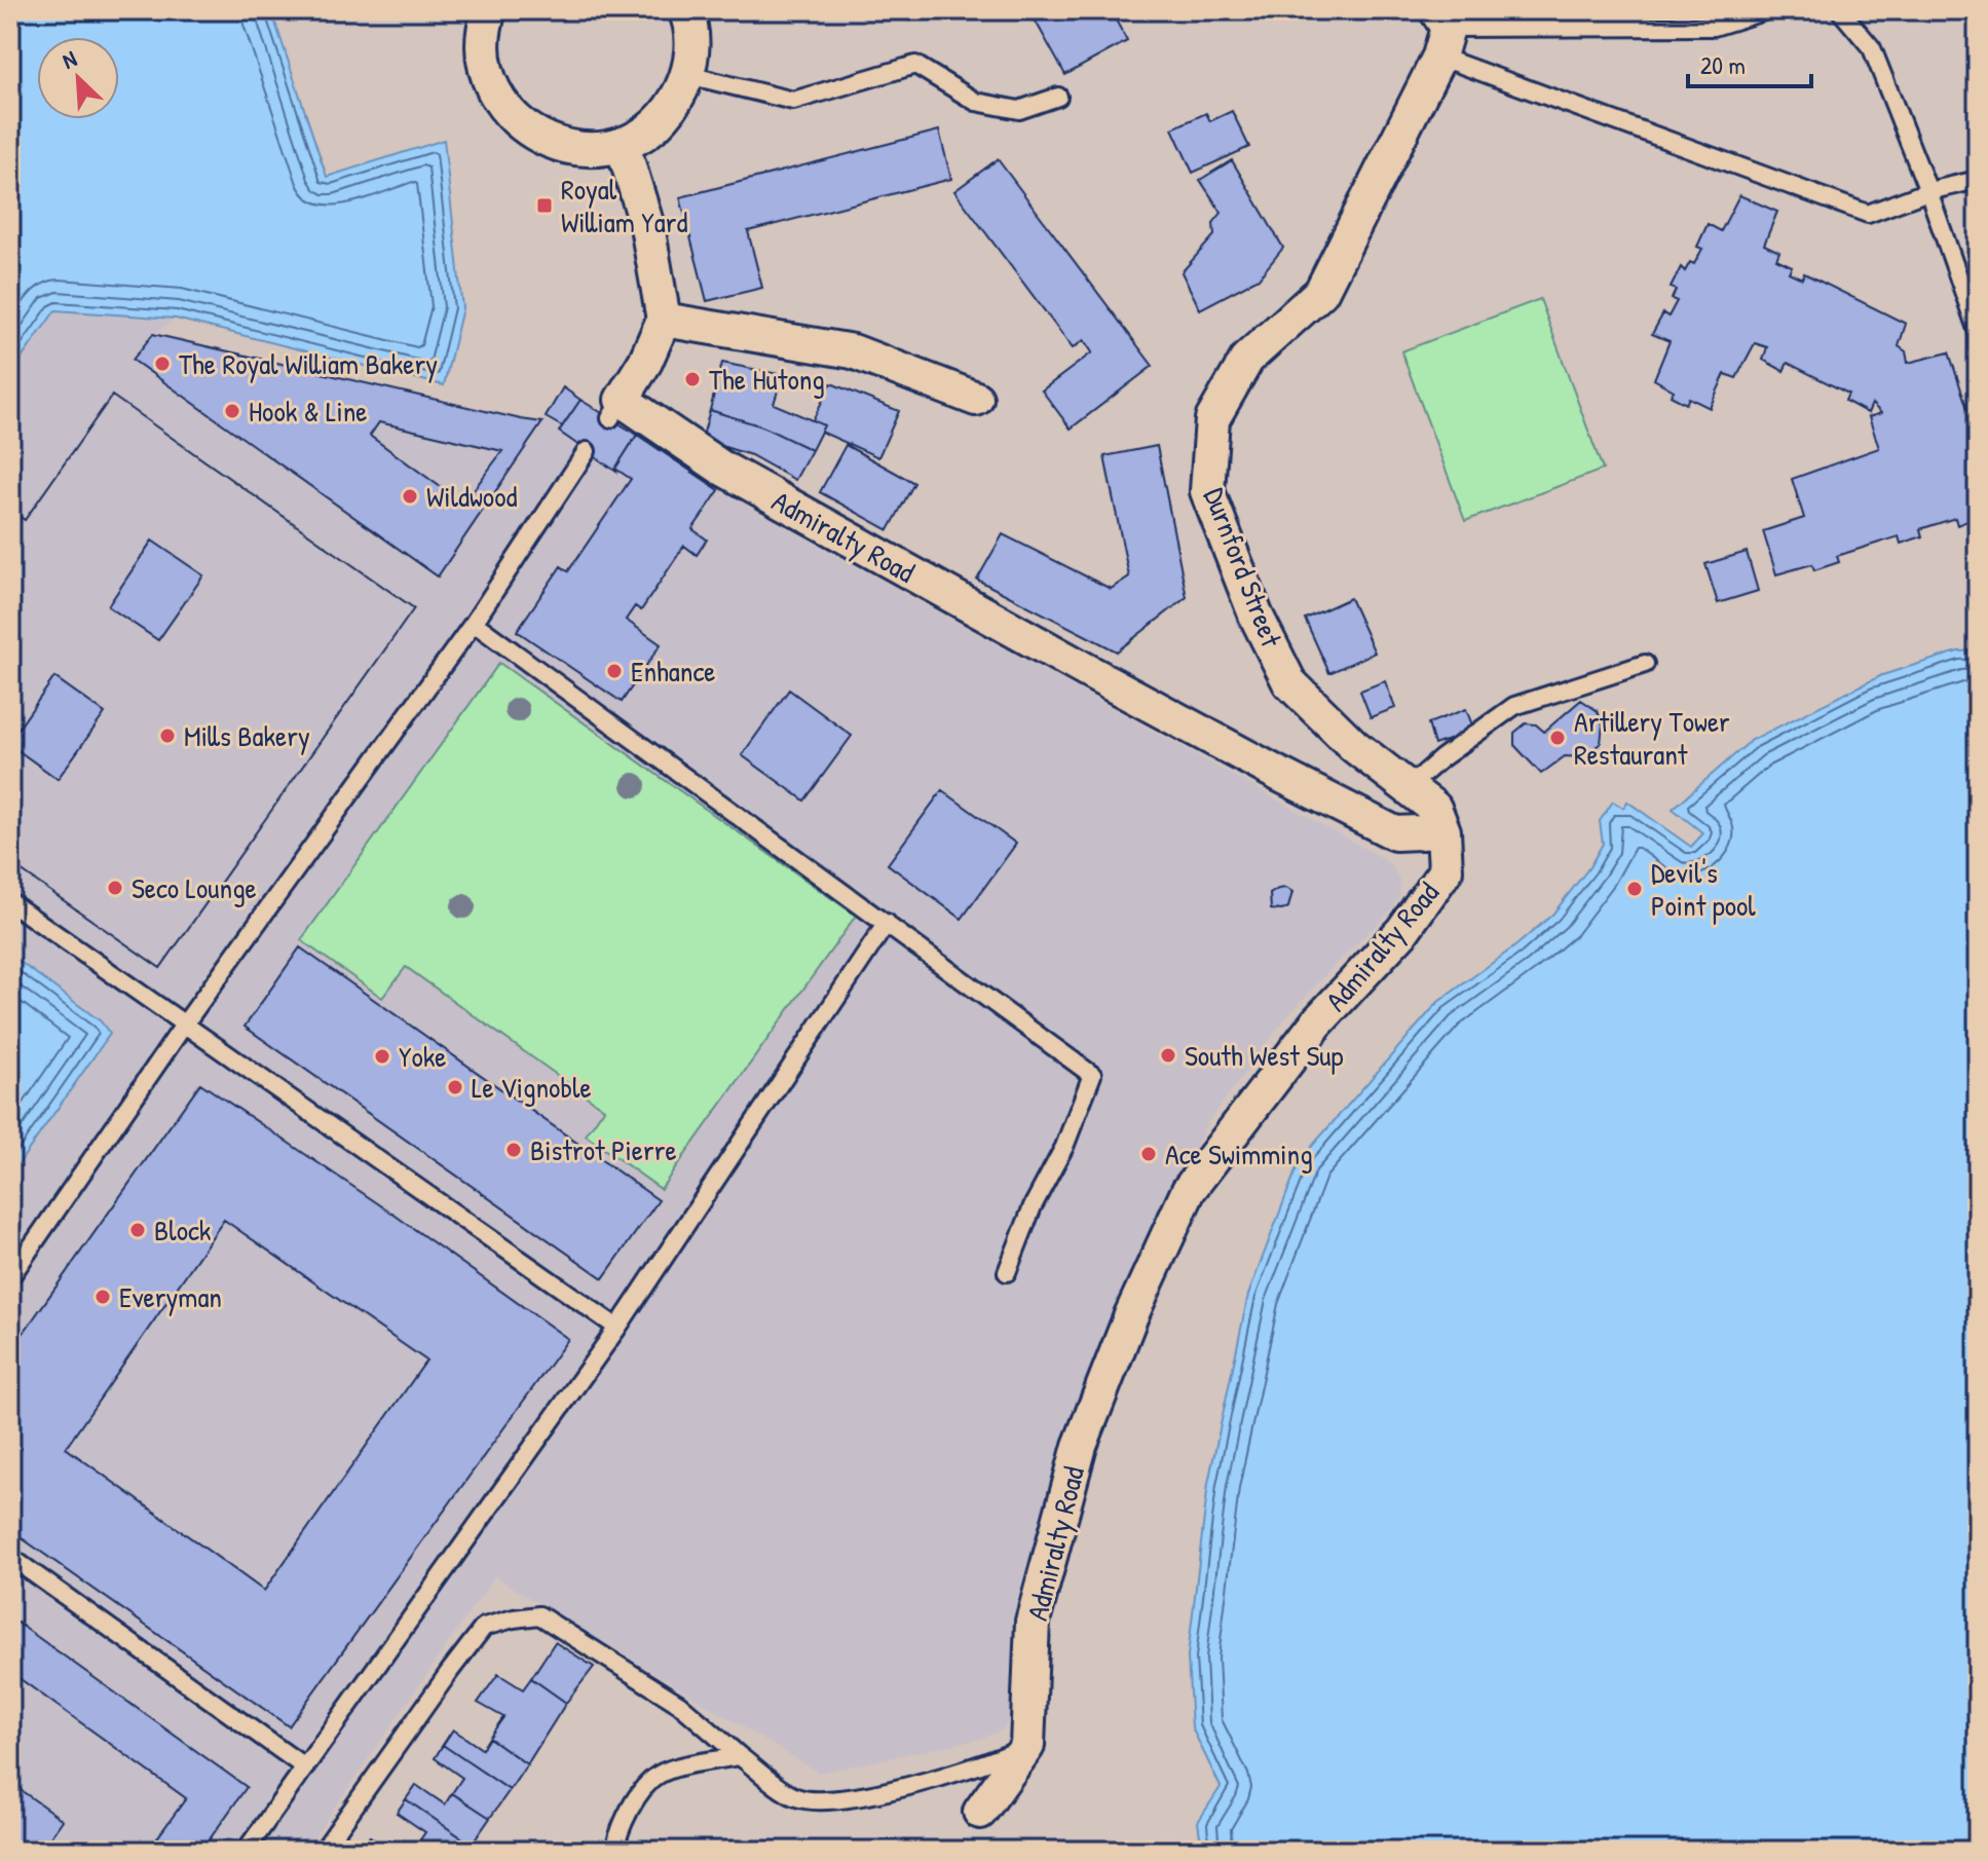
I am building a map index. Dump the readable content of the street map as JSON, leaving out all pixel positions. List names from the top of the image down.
{
  "streets": {
    "street": ["Admiralty Road", "Durnford Street"]
  },
  "crossings": [
    ["Admiralty Road", "Durnford Street"]
  ],
  "places": {
    "transit": ["Royal William Yard"],
    "other": [
      "The Royal William Bakery",
      "The Hutong",
      "Hook & Line",
      "Wildwood",
      "Enhance",
      "Mills Bakery",
      "Artillery Tower Restaurant",
      "Seco Lounge",
      "Devil's Point pool",
      "South West Sup",
      "Yoke",
      "Le Vignoble",
      "Bistrot Pierre",
      "Ace Swimming",
      "Block",
      "Everyman"
    ]
  },
  "scale_bar": "20 m",
  "north": "top left"
}
